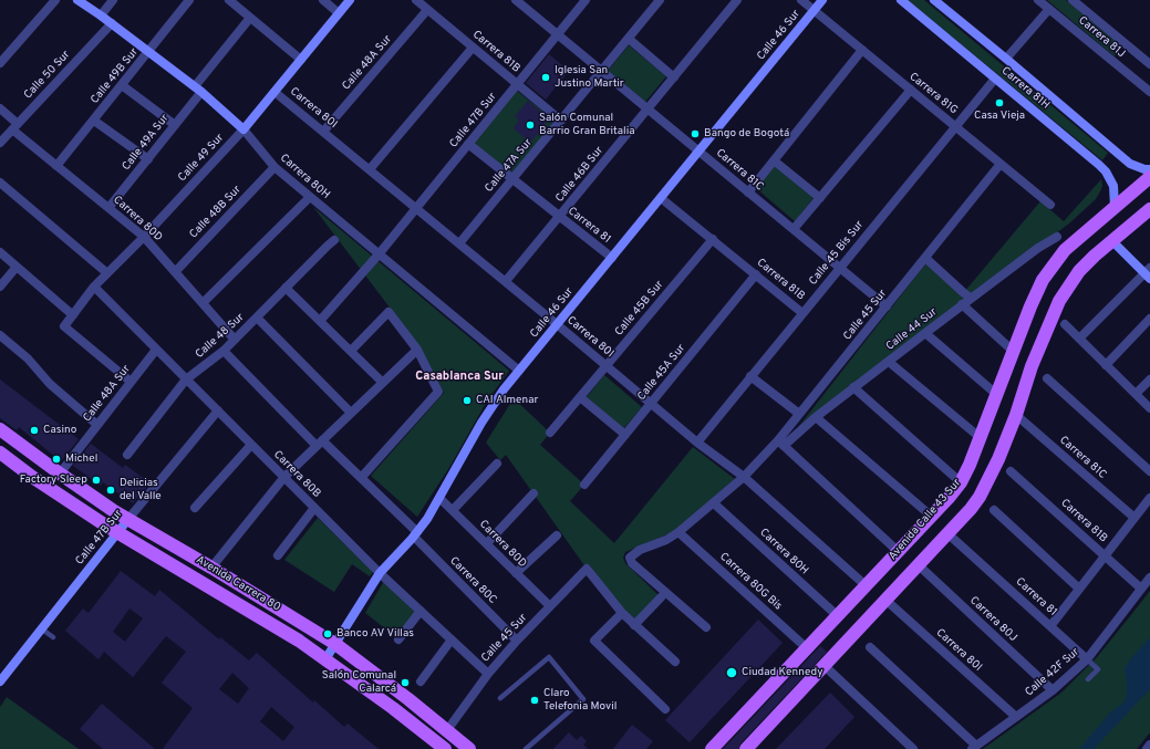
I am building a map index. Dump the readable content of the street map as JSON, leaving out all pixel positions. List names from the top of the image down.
{
  "streets": {
    "main road": ["Avenida Calle 43 Sur", "Avenida Carrera 80"],
    "street": [
      "Calle 46 Sur",
      "Carrera 81J",
      "Carrera 81B",
      "Calle 48A Sur",
      "Calle 50 Sur",
      "Calle 49B Sur",
      "Carrera 81H",
      "Carrera 81G",
      "Carrera 80I",
      "Calle 47B Sur",
      "Calle 49A Sur",
      "Calle 49 Sur",
      "Calle 47A Sur",
      "Carrera 81C",
      "Calle 46B Sur",
      "Carrera 80H",
      "Calle 48B Sur",
      "Carrera 80D",
      "Carrera 81",
      "Calle 45 Bis Sur",
      "Calle 45B Sur",
      "Calle 45 Sur",
      "Calle 44 Sur",
      "Calle 48 Sur",
      "Calle 45A Sur",
      "Carrera 80B",
      "Carrera 80C",
      "Carrera 80G Bis",
      "Carrera 80J",
      "Calle 42F Sur"
    ]
  },
  "crossings": [
    ["Calle 46 Sur", "Carrera 81B"],
    ["Calle 46 Sur", "Carrera 81G"],
    ["Calle 46 Sur", "Carrera 80I"],
    ["Calle 46 Sur", "Carrera 81C"],
    ["Calle 46 Sur", "Carrera 80H"],
    ["Calle 46 Sur", "Carrera 80D"],
    ["Calle 46 Sur", "Carrera 81"],
    ["Calle 46 Sur", "Carrera 80B"],
    ["Calle 46 Sur", "Carrera 80C"],
    ["Calle 46 Sur", "Avenida Carrera 80"],
    ["Carrera 81B", "Calle 48A Sur"],
    ["Carrera 81B", "Calle 47B Sur"],
    ["Carrera 81B", "Calle 47A Sur"],
    ["Carrera 81B", "Calle 45 Bis Sur"],
    ["Carrera 81B", "Calle 45B Sur"],
    ["Carrera 81B", "Calle 45A Sur"],
    ["Carrera 81B", "Calle 42F Sur"],
    ["Calle 48A Sur", "Carrera 80I"],
    ["Calle 48A Sur", "Calle 49 Sur"],
    ["Calle 48A Sur", "Carrera 80B"],
    ["Calle 48A Sur", "Avenida Carrera 80"],
    ["Calle 50 Sur", "Carrera 80H"],
    ["Calle 50 Sur", "Carrera 80D"],
    ["Calle 49B Sur", "Carrera 80H"],
    ["Calle 49B Sur", "Carrera 80D"],
    ["Carrera 81H", "Calle 45 Bis Sur"],
    ["Carrera 81H", "Avenida Calle 43 Sur"],
    ["Carrera 81G", "Calle 45 Bis Sur"],
    ["Carrera 81G", "Calle 45 Sur"],
    ["Carrera 80I", "Calle 47B Sur"],
    ["Carrera 80I", "Calle 49 Sur"],
    ["Carrera 80I", "Calle 47A Sur"],
    ["Carrera 80I", "Calle 46B Sur"],
    ["Carrera 80I", "Calle 45 Bis Sur"],
    ["Carrera 80I", "Calle 45B Sur"],
    ["Carrera 80I", "Calle 45 Sur"],
    ["Carrera 80I", "Calle 45A Sur"],
    ["Carrera 80I", "Avenida Calle 43 Sur"],
    ["Carrera 80I", "Calle 42F Sur"],
    ["Calle 47B Sur", "Carrera 81C"],
    ["Calle 47B Sur", "Carrera 80H"],
    ["Calle 47B Sur", "Carrera 81"],
    ["Calle 47B Sur", "Carrera 80B"],
    ["Calle 47B Sur", "Avenida Carrera 80"],
    ["Calle 49A Sur", "Carrera 80H"],
    ["Calle 49A Sur", "Carrera 80D"],
    ["Calle 49 Sur", "Carrera 80H"],
    ["Calle 49 Sur", "Carrera 80D"],
    ["Calle 49 Sur", "Carrera 80B"],
    ["Calle 47A Sur", "Carrera 81C"],
    ["Calle 47A Sur", "Carrera 81"],
    ["Carrera 81C", "Calle 46B Sur"],
    ["Carrera 81C", "Calle 45 Bis Sur"],
    ["Carrera 81C", "Calle 45 Sur"],
    ["Calle 46B Sur", "Carrera 81"],
    ["Carrera 80H", "Calle 48B Sur"],
    ["Carrera 80H", "Calle 45 Sur"],
    ["Carrera 80H", "Avenida Calle 43 Sur"],
    ["Calle 48B Sur", "Carrera 80D"],
    ["Carrera 80D", "Calle 45 Sur"],
    ["Carrera 80D", "Calle 48 Sur"],
    ["Carrera 81", "Calle 42F Sur"],
    ["Calle 45 Sur", "Calle 44 Sur"],
    ["Calle 45 Sur", "Carrera 80B"],
    ["Calle 45 Sur", "Carrera 80C"],
    ["Calle 45 Sur", "Carrera 80G Bis"],
    ["Calle 45 Sur", "Avenida Carrera 80"],
    ["Calle 48 Sur", "Carrera 80B"],
    ["Calle 48 Sur", "Carrera 80C"],
    ["Avenida Calle 43 Sur", "Carrera 80G Bis"],
    ["Carrera 80J", "Calle 42F Sur"]
  ],
  "districts": ["Casablanca Sur"],
  "places": [
    "Iglesia San Justino Martir",
    "Casa Vieja",
    "Salón Comunal Barrio Gran Britalia",
    "Bango de Bogotá",
    "CAI Almenar",
    "Casino",
    "Michel",
    "Factory Sleep",
    "Delicias del Valle",
    "Banco AV Villas",
    "Ciudad Kennedy",
    "Salón Comunal Calarcá",
    "Claro Telefonia Movil"
  ]
}
